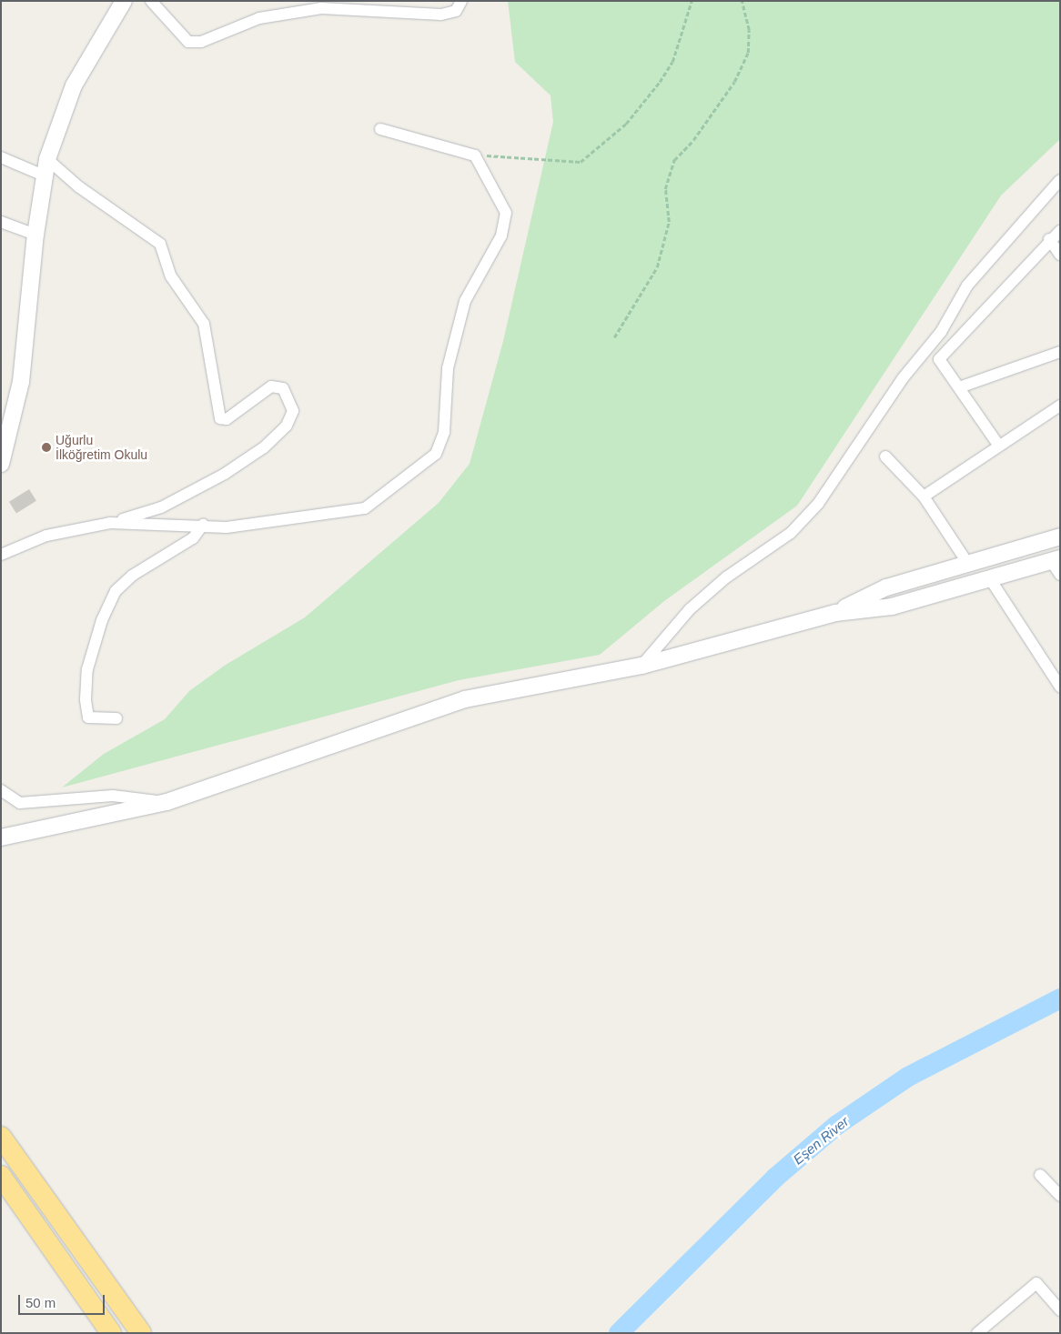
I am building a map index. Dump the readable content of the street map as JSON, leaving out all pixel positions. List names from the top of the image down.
{
  "water": ["Eşen River"],
  "places": ["Uğurlu İlköğretim Okulu"],
  "scale_bar": "50 m"
}
